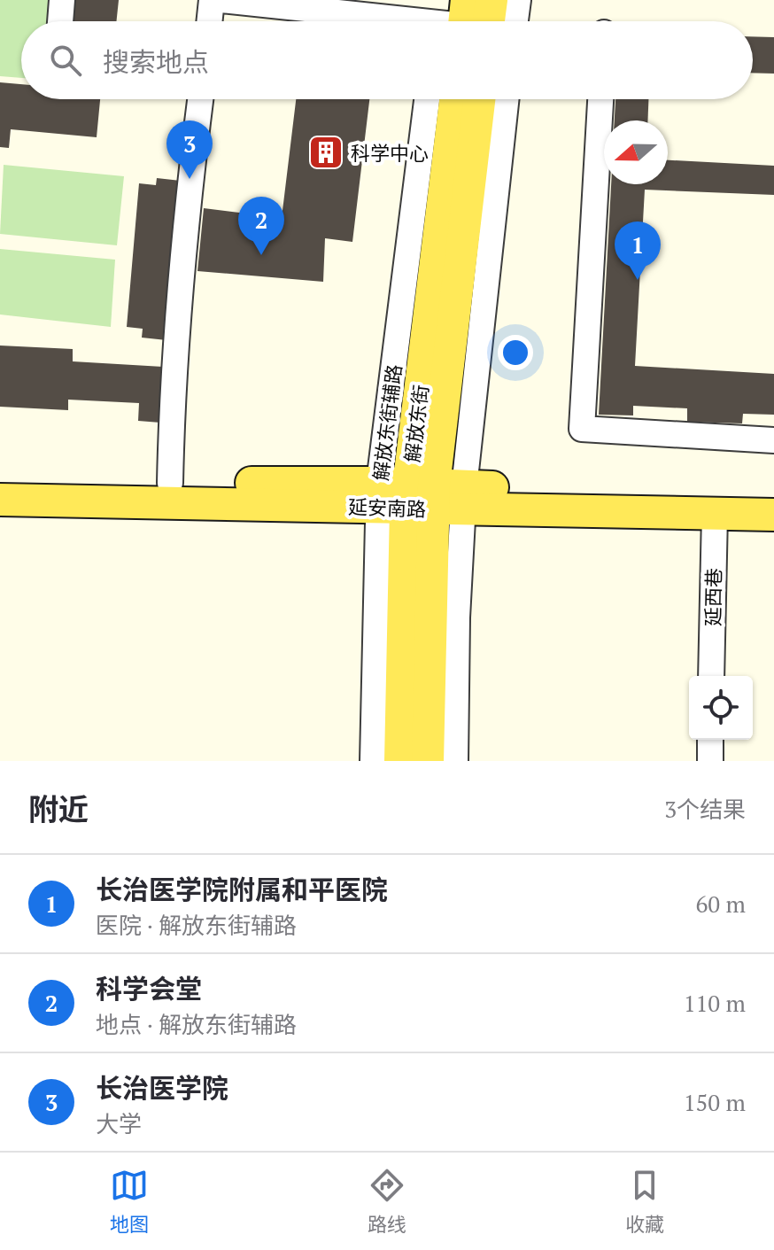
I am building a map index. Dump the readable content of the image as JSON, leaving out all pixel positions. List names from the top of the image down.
{
  "streets": {
    "main road": ["解放东街", "延安南路"],
    "street": ["解放东街辅路", "延西巷"]
  },
  "crossings": [
    ["解放东街辅路", "解放东街"],
    ["解放东街辅路", "延安南路"],
    ["解放东街", "延安南路"],
    ["延安南路", "延西巷"]
  ],
  "places": {
    "building": ["科学中心"]
  },
  "north": "left",
  "page": {
    "search": "搜索地点",
    "pins": ["3", "2", "1"],
    "heading": ["附近", "3个结果"],
    "list": [
      {
        "mark": "1",
        "name": "长治医学院附属和平医院",
        "note": "医院 · 解放东街辅路",
        "value": "60 m"
      },
      {
        "mark": "2",
        "name": "科学会堂",
        "note": "地点 · 解放东街辅路",
        "value": "110 m"
      },
      {
        "mark": "3",
        "name": "长治医学院",
        "note": "大学",
        "value": "150 m"
      }
    ],
    "nav": ["地图", "路线", "收藏"]
  }
}
